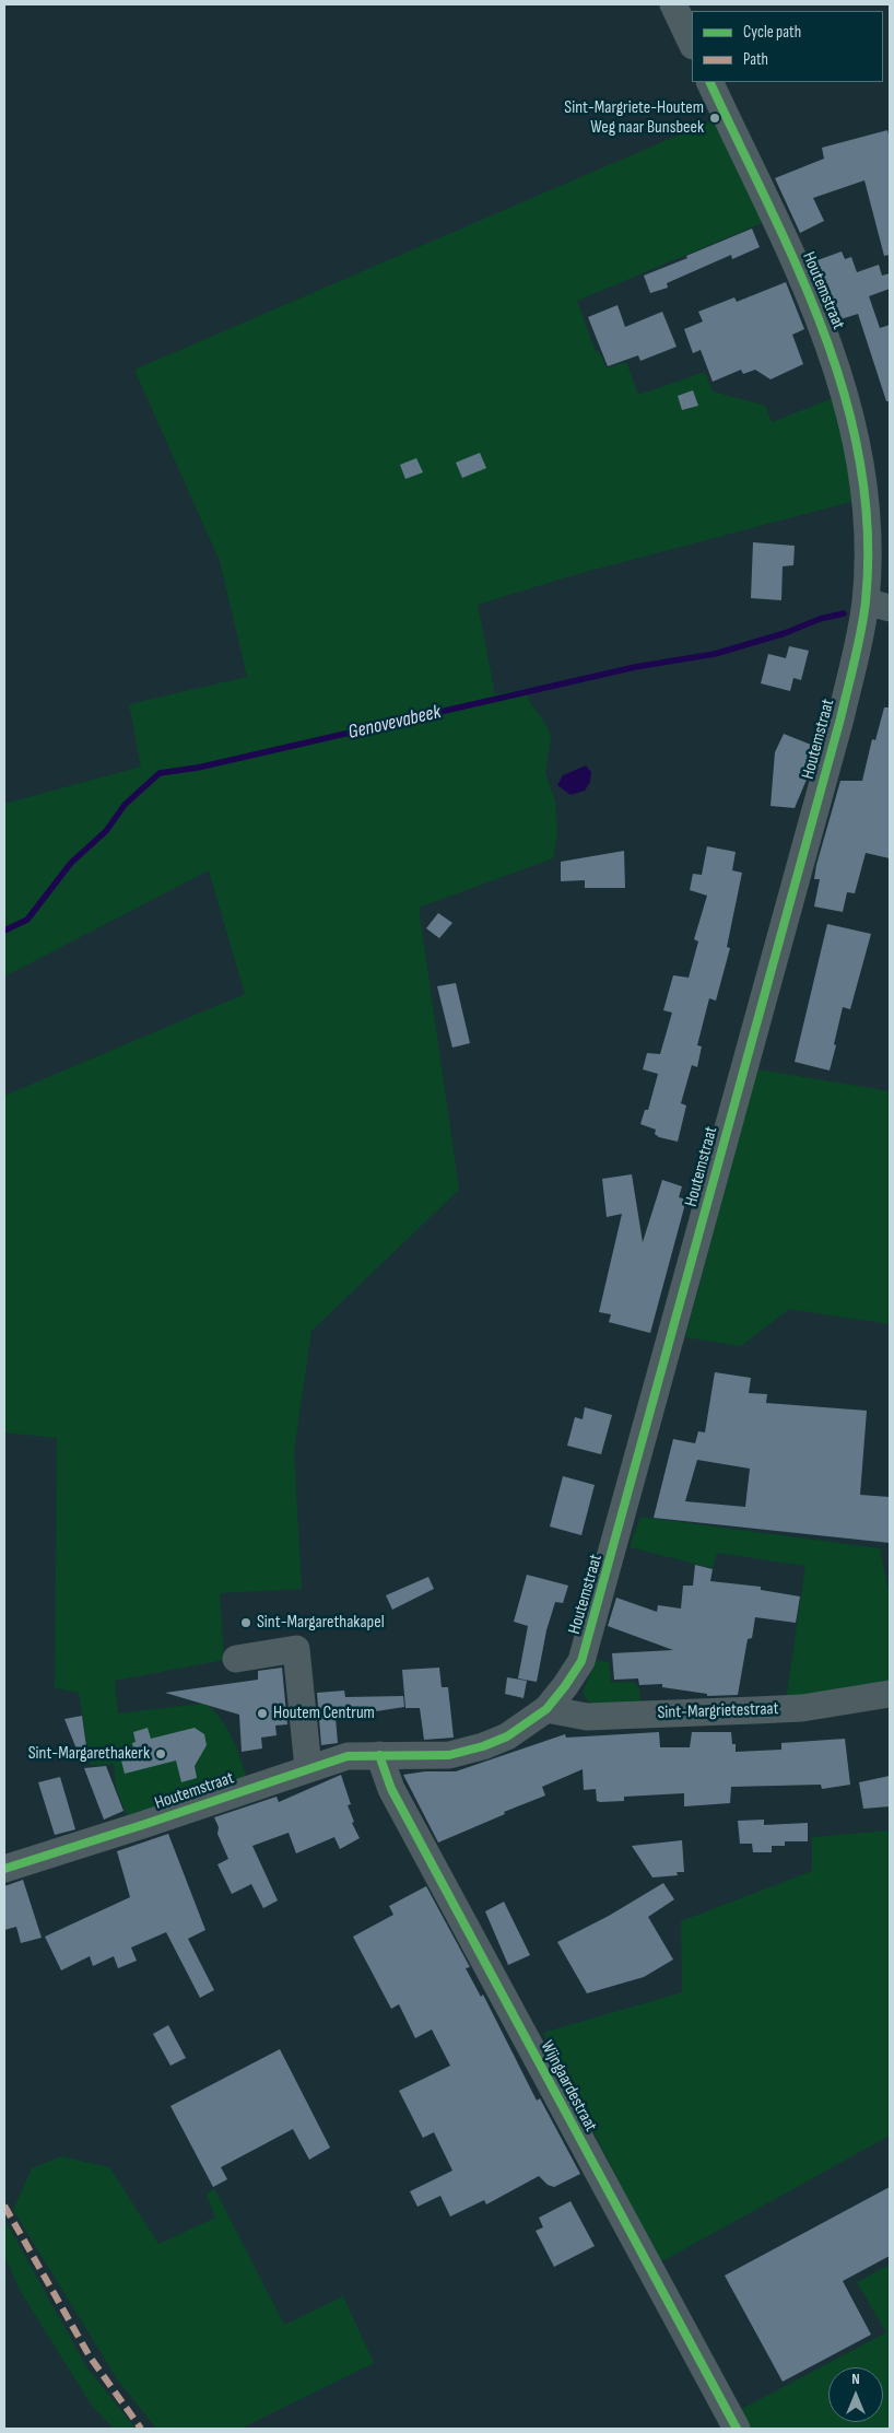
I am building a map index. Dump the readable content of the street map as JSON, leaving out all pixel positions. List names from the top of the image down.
{
  "streets": {
    "street": ["Houtemstraat", "Sint-Margrietestraat", "Wijngaardestraat"]
  },
  "crossings": [
    ["Houtemstraat", "Sint-Margrietestraat"],
    ["Houtemstraat", "Wijngaardestraat"]
  ],
  "water": ["Genovevabeek"],
  "places": [
    "Sint-Margriete-Houtem Weg naar Bunsbeek",
    "Sint-Margarethakapel",
    "Houtem Centrum",
    "Sint-Margarethakerk"
  ],
  "legend": ["Cycle path", "Path"],
  "north": "top"
}
